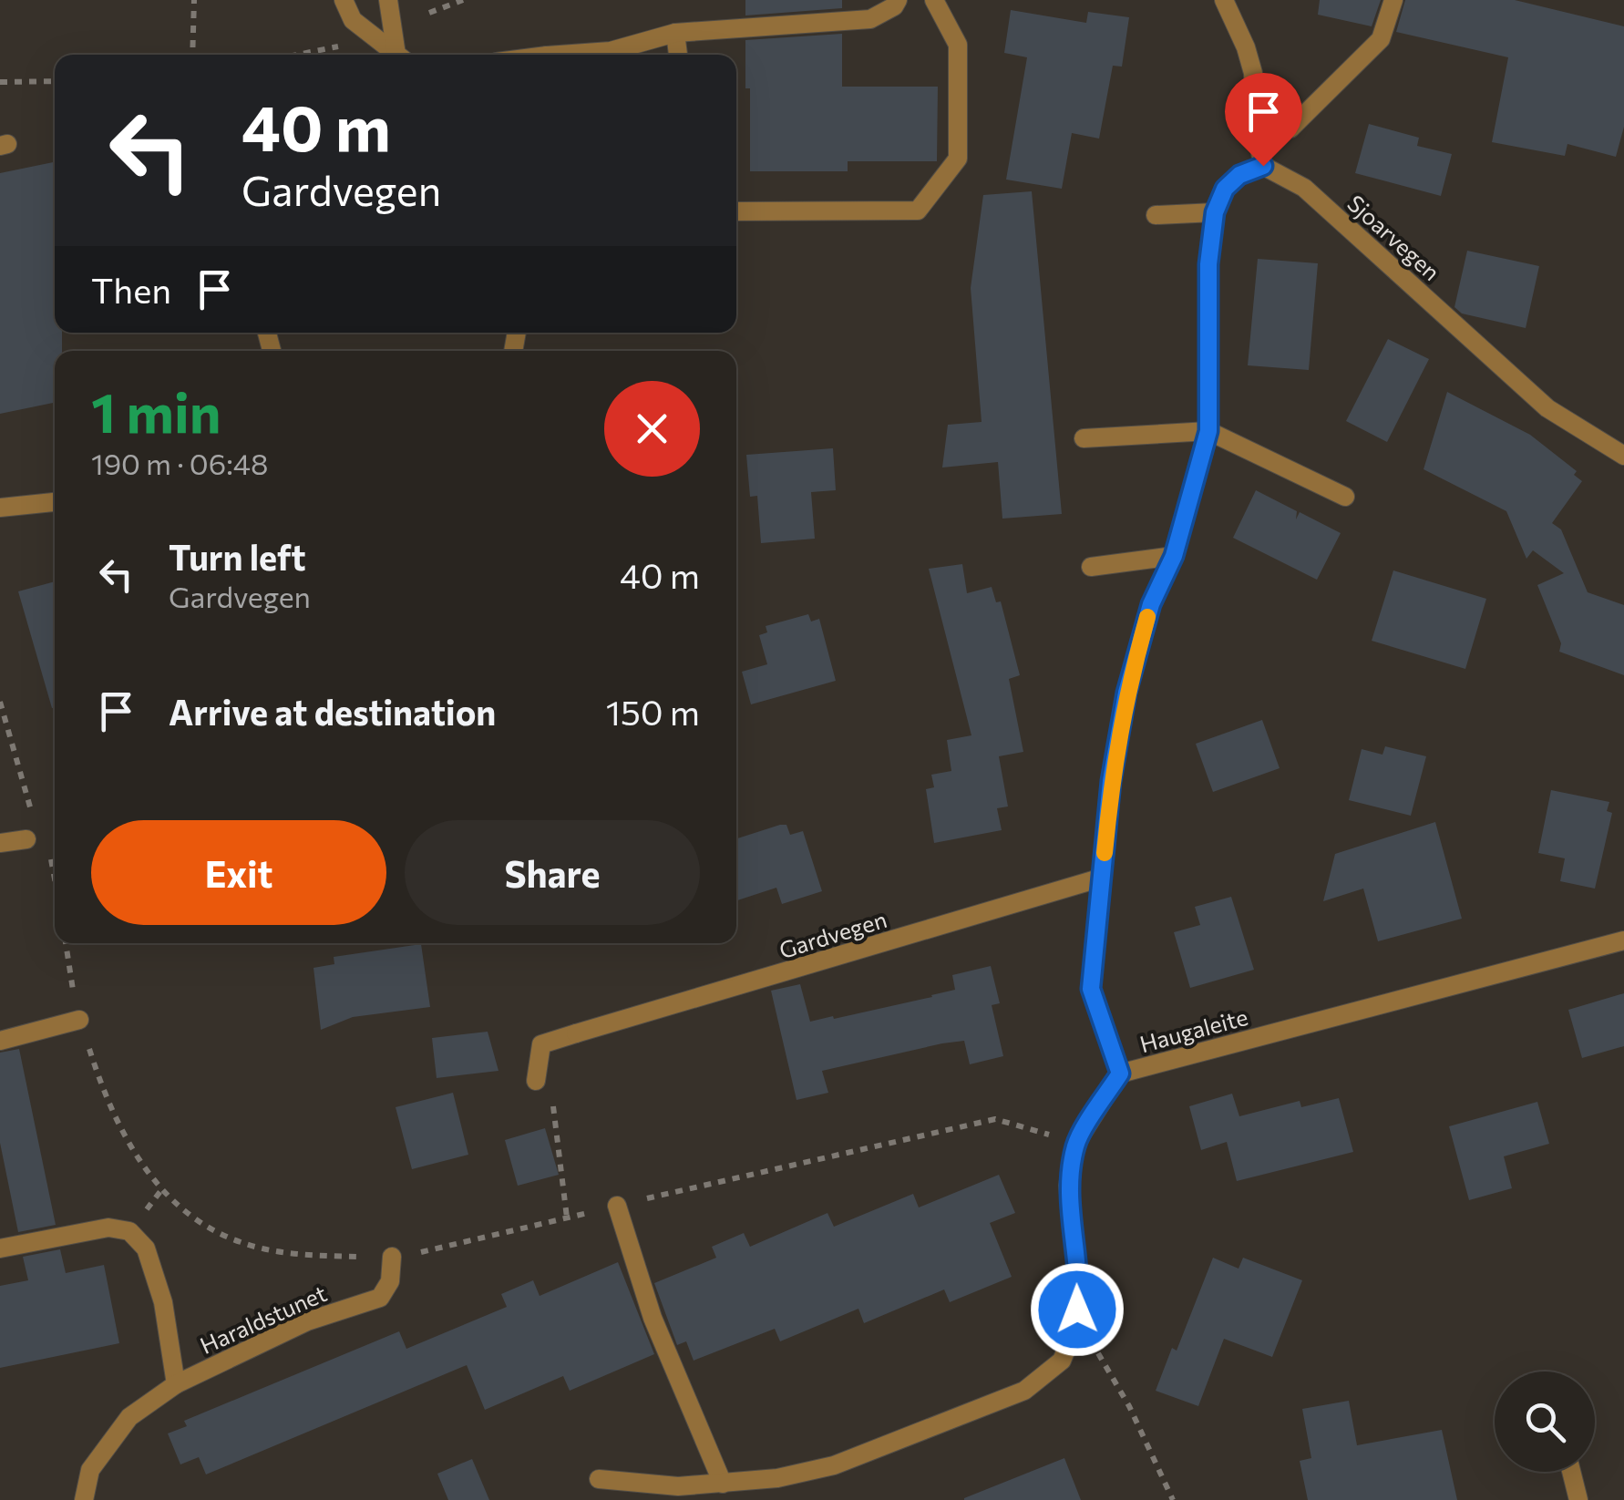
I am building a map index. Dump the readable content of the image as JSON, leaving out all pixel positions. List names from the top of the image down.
{
  "streets": {
    "street": [
      "Sjoarvegen",
      "Gardvegen",
      "Haugaleite",
      "Haraldstunet"
    ]
  },
  "page": {
    "turn": ["40 m", "Gardvegen"],
    "then": "Then",
    "heading": ["1 min", "190 m · 06:48"],
    "list": [
      {
        "name": "Turn left",
        "note": "Gardvegen",
        "value": "40 m"
      },
      {
        "name": "Arrive at destination",
        "value": "150 m"
      }
    ],
    "buttons": ["Exit", "Share"]
  }
}
